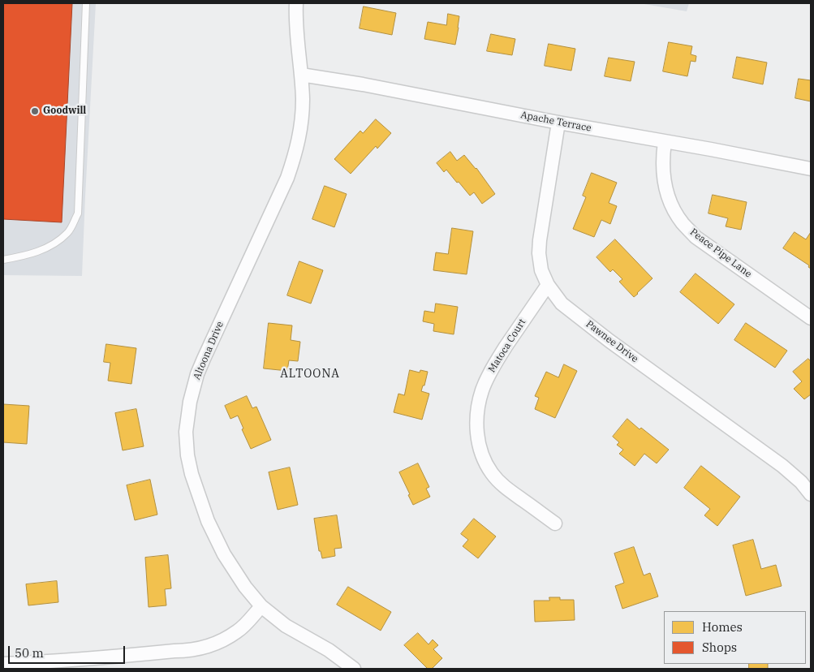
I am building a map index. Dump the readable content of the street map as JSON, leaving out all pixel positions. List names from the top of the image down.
{
  "streets": {
    "street": [
      "Apache Terrace",
      "Peace Pipe Lane",
      "Pawnee Drive",
      "Matoca Court",
      "Altoona Drive"
    ]
  },
  "crossings": [
    ["Apache Terrace", "Peace Pipe Lane"],
    ["Apache Terrace", "Pawnee Drive"],
    ["Apache Terrace", "Altoona Drive"],
    ["Pawnee Drive", "Matoca Court"]
  ],
  "districts": ["ALTOONA"],
  "places": ["Goodwill"],
  "legend": ["Homes", "Shops"],
  "scale_bar": "50 m"
}
